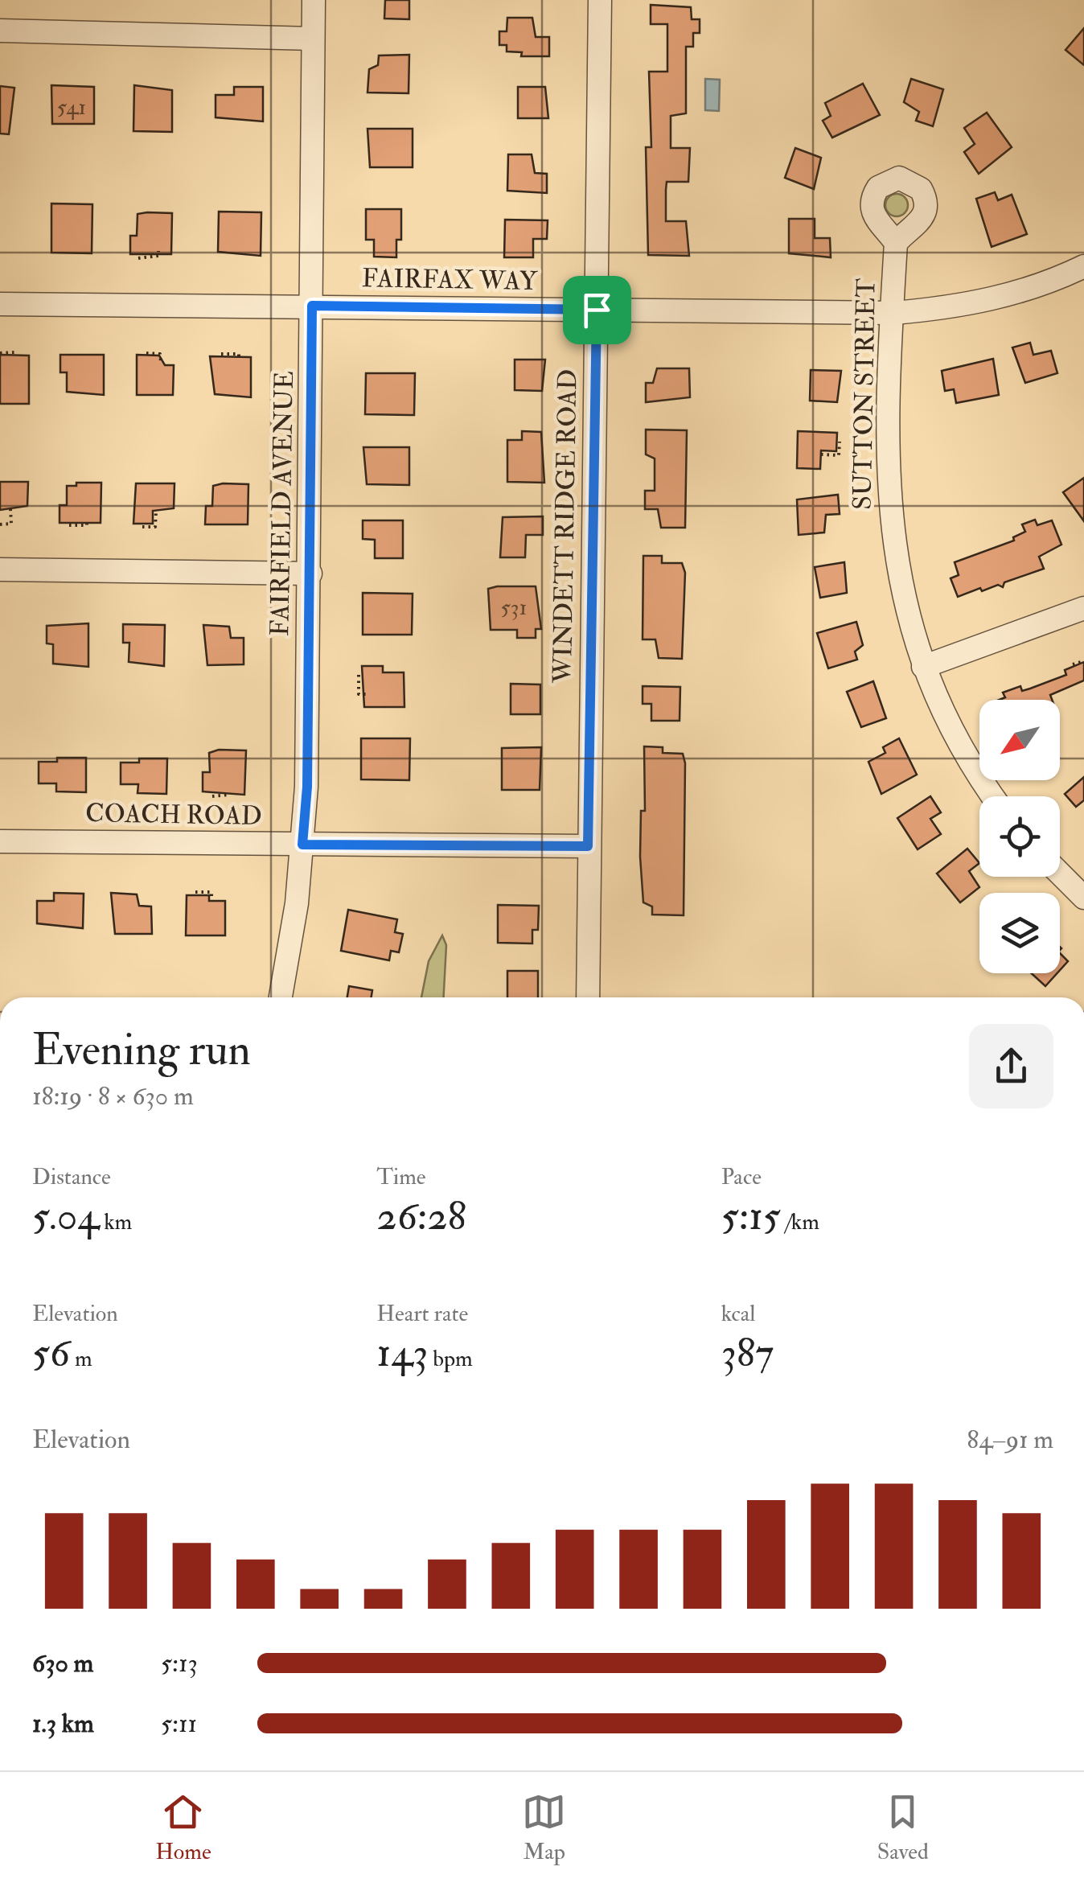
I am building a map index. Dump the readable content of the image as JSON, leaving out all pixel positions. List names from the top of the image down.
{
  "streets": {
    "street": [
      "FAIRFAX WAY",
      "SUTTON STREET",
      "FAIRFIELD AVENUE",
      "WINDETT RIDGE ROAD",
      "COACH ROAD"
    ]
  },
  "crossings": [
    ["FAIRFAX WAY", "SUTTON STREET"],
    ["FAIRFAX WAY", "FAIRFIELD AVENUE"],
    ["FAIRFAX WAY", "WINDETT RIDGE ROAD"],
    ["FAIRFIELD AVENUE", "COACH ROAD"],
    ["WINDETT RIDGE ROAD", "COACH ROAD"]
  ],
  "house_numbers": ["541", "531"],
  "north": "bottom left",
  "page": {
    "heading": ["Evening run", "18:19 · 8 × 630 m"],
    "stats": [
      ["Distance", "5.04 km"],
      ["Time", "26:28"],
      ["Pace", "5:15 /km"],
      ["Elevation", "56 m"],
      ["Heart rate", "143 bpm"],
      ["kcal", "387"]
    ],
    "chart": ["Elevation", "84–91 m"],
    "list": [
      {
        "name": "630 m",
        "note": "5:13"
      },
      {
        "name": "1.3 km",
        "note": "5:11"
      }
    ],
    "tabs": ["Home", "Map", "Saved"]
  }
}
